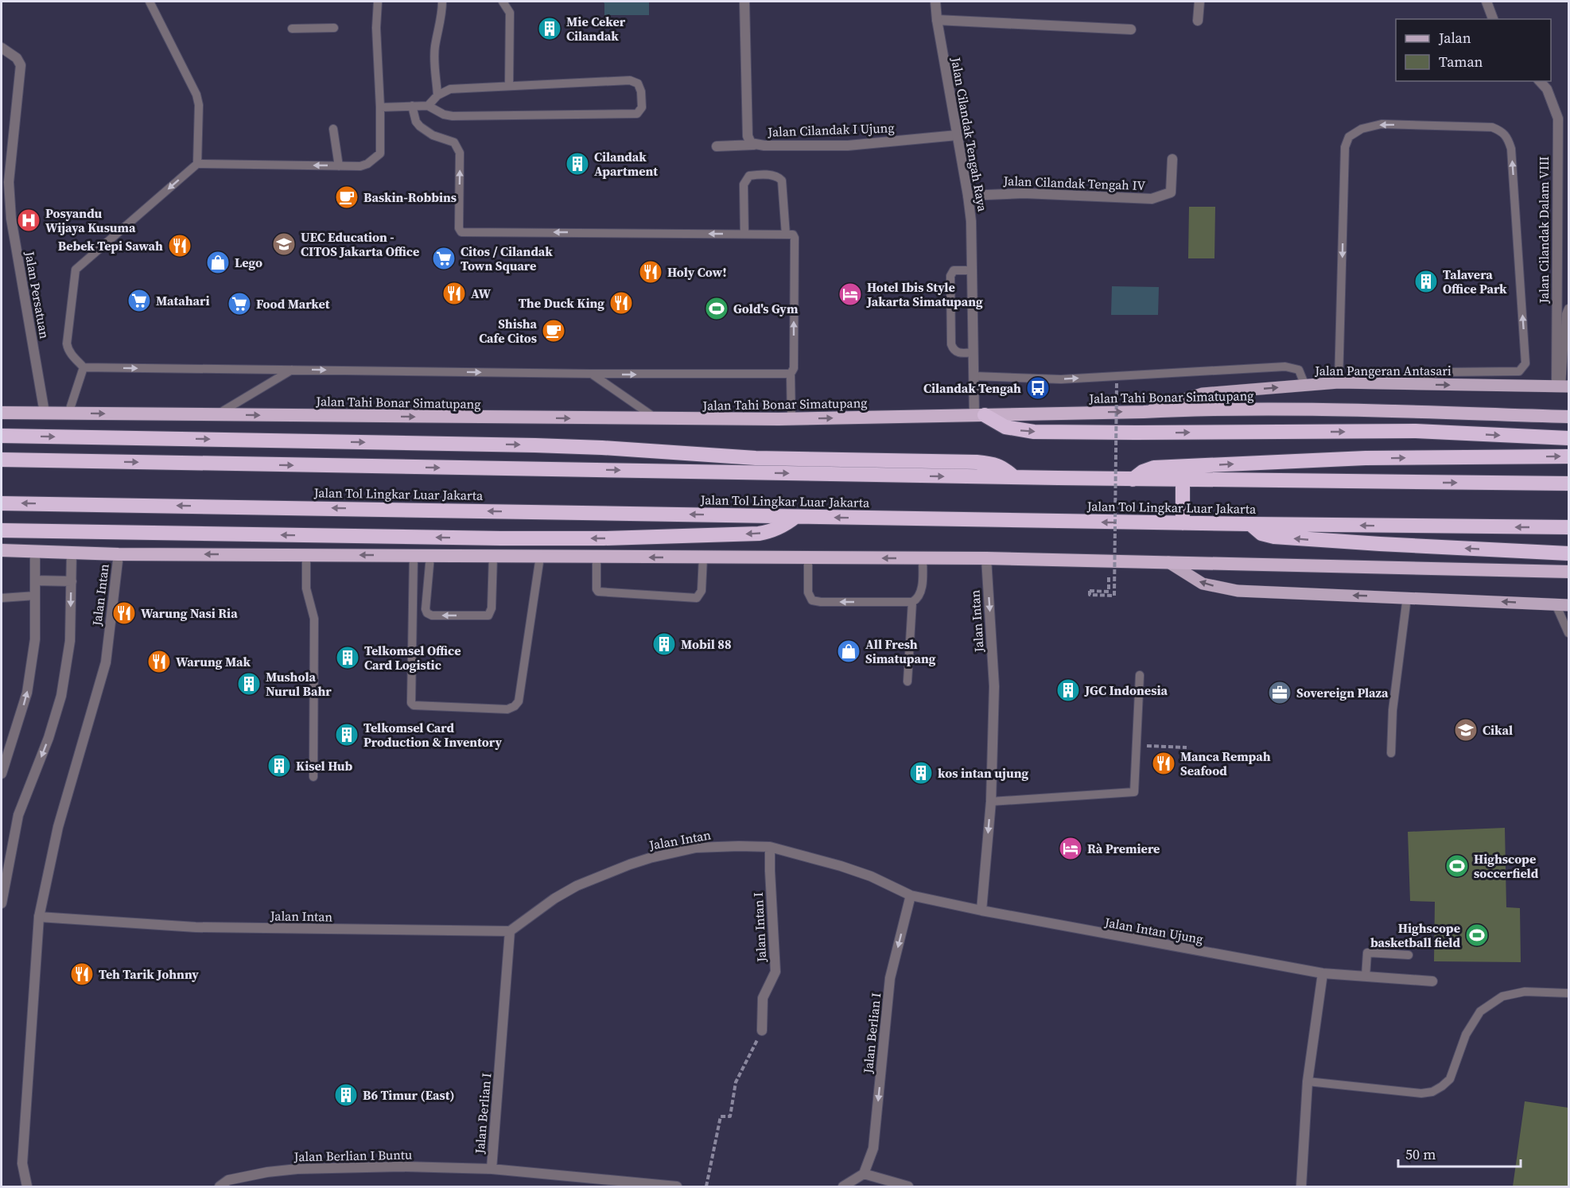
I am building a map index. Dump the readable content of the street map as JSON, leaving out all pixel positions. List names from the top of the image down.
{
  "streets": {
    "highway": ["Jalan Tahi Bonar Simatupang", "Jalan Tol Lingkar Luar Jakarta"],
    "main road": ["Jalan Pangeran Antasari"],
    "street": [
      "Jalan Cilandak I Ujung",
      "Jalan Cilandak Tengah Raya",
      "Jalan Cilandak Tengah IV",
      "Jalan Cilandak Dalam VIII",
      "Jalan Persatuan",
      "Jalan Intan",
      "Jalan Intan I",
      "Jalan Intan Ujung",
      "Jalan Berlian I",
      "Jalan Berlian I Buntu"
    ]
  },
  "crossings": [
    ["Jalan Cilandak I Ujung", "Jalan Cilandak Tengah Raya"],
    ["Jalan Cilandak Tengah Raya", "Jalan Cilandak Tengah IV"],
    ["Jalan Cilandak Tengah Raya", "Jalan Tahi Bonar Simatupang"],
    ["Jalan Cilandak Dalam VIII", "Jalan Pangeran Antasari"],
    ["Jalan Persatuan", "Jalan Tahi Bonar Simatupang"],
    ["Jalan Pangeran Antasari", "Jalan Tahi Bonar Simatupang"],
    ["Jalan Intan", "Jalan Intan I"],
    ["Jalan Intan", "Jalan Intan Ujung"],
    ["Jalan Intan", "Jalan Berlian I"],
    ["Jalan Berlian I", "Jalan Berlian I Buntu"]
  ],
  "one_way": ["Jalan Pangeran Antasari", "Jalan Berlian I"],
  "places": {
    "building": [
      "Mie Ceker Cilandak",
      "Cilandak Apartment",
      "Talavera Office Park",
      "Mobil 88",
      "Telkomsel Office Card Logistic",
      "Mushola Nurul Bahr",
      "JGC Indonesia",
      "Telkomsel Card Production & Inventory",
      "Kisel Hub",
      "kos intan ujung",
      "B6 Timur (East)"
    ],
    "cafe": ["Baskin-Robbins", "Shisha Cafe Citos"],
    "hospital": ["Posyandu Wijaya Kusuma"],
    "school or university": ["UEC Education - CITOS Jakarta Office", "Cikal"],
    "restaurant": [
      "Bebek Tepi Sawah",
      "Holy Cow!",
      "AW",
      "The Duck King",
      "Warung Nasi Ria",
      "Warung Mak",
      "Manca Rempah Seafood",
      "Teh Tarik Johnny"
    ],
    "supermarket": ["Citos / Cilandak Town Square", "Matahari", "Food Market"],
    "shop": ["Lego", "All Fresh Simatupang"],
    "hotel": ["Hotel Ibis Style Jakarta Simatupang", "Rà Premiere"],
    "sports": ["Gold's Gym", "Highscope soccerfield", "Highscope basketball field"],
    "bus stop": ["Cilandak Tengah"],
    "office": ["Sovereign Plaza"]
  },
  "legend": ["Jalan", "Taman"],
  "scale_bar": "50 m"
}
